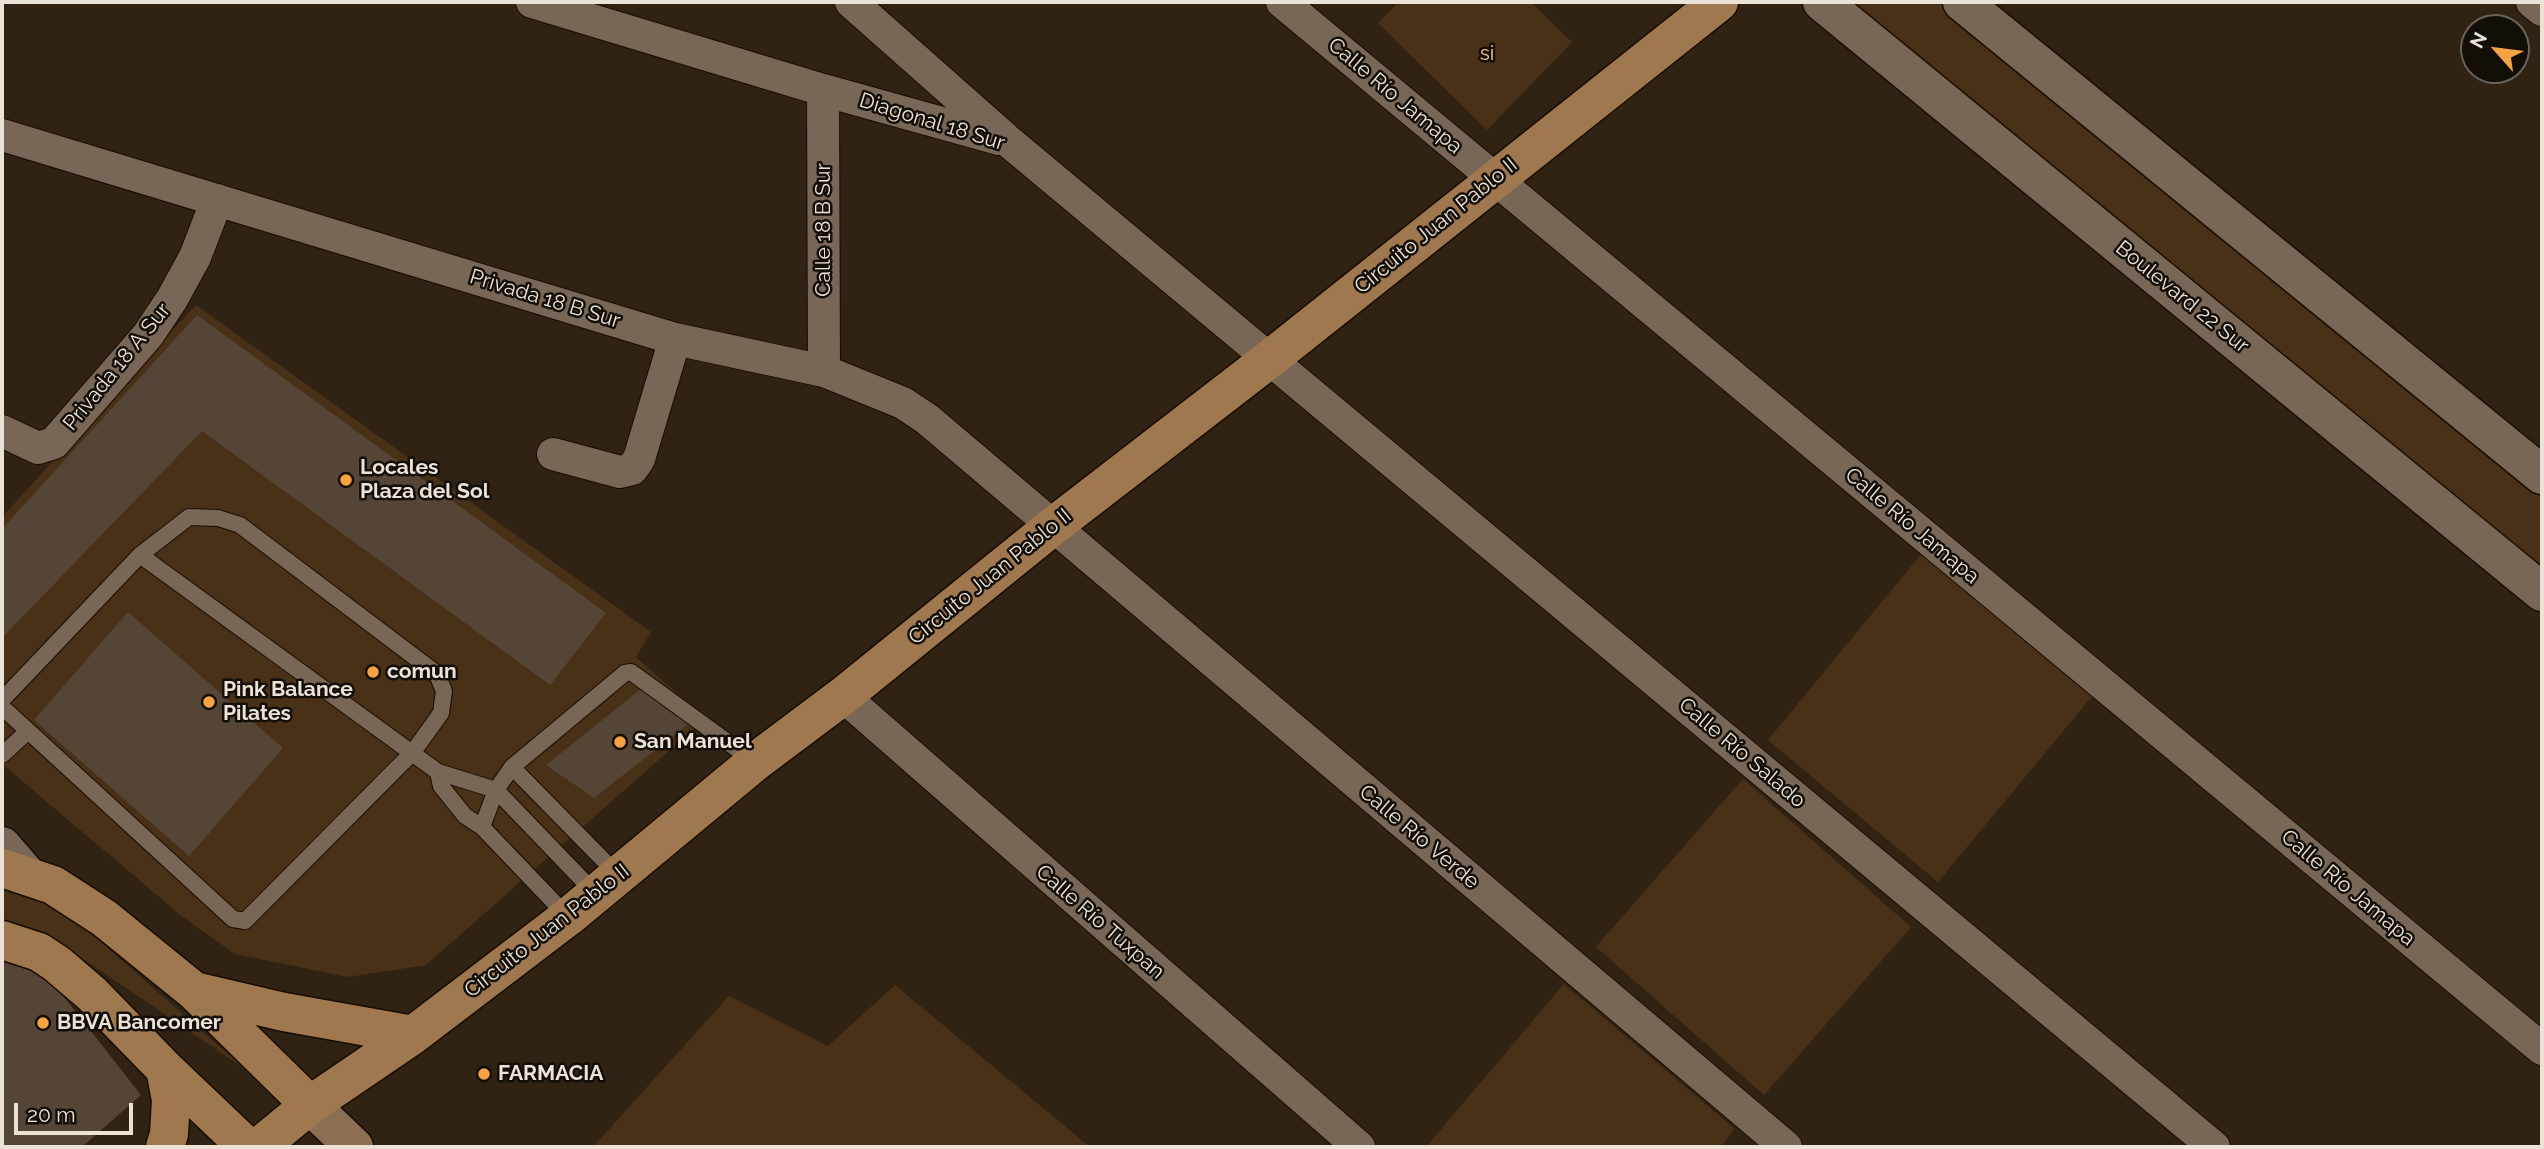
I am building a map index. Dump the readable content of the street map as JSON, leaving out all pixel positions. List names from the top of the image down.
{
  "streets": {
    "main road": ["Circuito Juan Pablo II"],
    "street": [
      "Calle Río Jamapa",
      "Diagonal 18 Sur",
      "Calle 18 B Sur",
      "Boulevard 22 Sur",
      "Privada 18 B Sur",
      "Privada 18 A Sur",
      "Calle Río Salado",
      "Calle Río Verde",
      "Calle Río Tuxpan"
    ]
  },
  "crossings": [
    ["Calle Río Jamapa", "Circuito Juan Pablo II"],
    ["Diagonal 18 Sur", "Circuito Juan Pablo II"],
    ["Diagonal 18 Sur", "Calle 18 B Sur"],
    ["Diagonal 18 Sur", "Calle Río Salado"],
    ["Circuito Juan Pablo II", "Privada 18 B Sur"],
    ["Circuito Juan Pablo II", "Calle Río Salado"],
    ["Circuito Juan Pablo II", "Calle Río Verde"],
    ["Circuito Juan Pablo II", "Calle Río Tuxpan"],
    ["Calle 18 B Sur", "Privada 18 B Sur"],
    ["Privada 18 B Sur", "Privada 18 A Sur"],
    ["Privada 18 B Sur", "Calle Río Verde"]
  ],
  "parks": ["si"],
  "places": [
    "Locales Plaza del Sol",
    "comun",
    "Pink Balance Pilates",
    "San Manuel",
    "BBVA Bancomer",
    "FARMACIA"
  ],
  "scale_bar": "20 m",
  "north": "top left"
}
